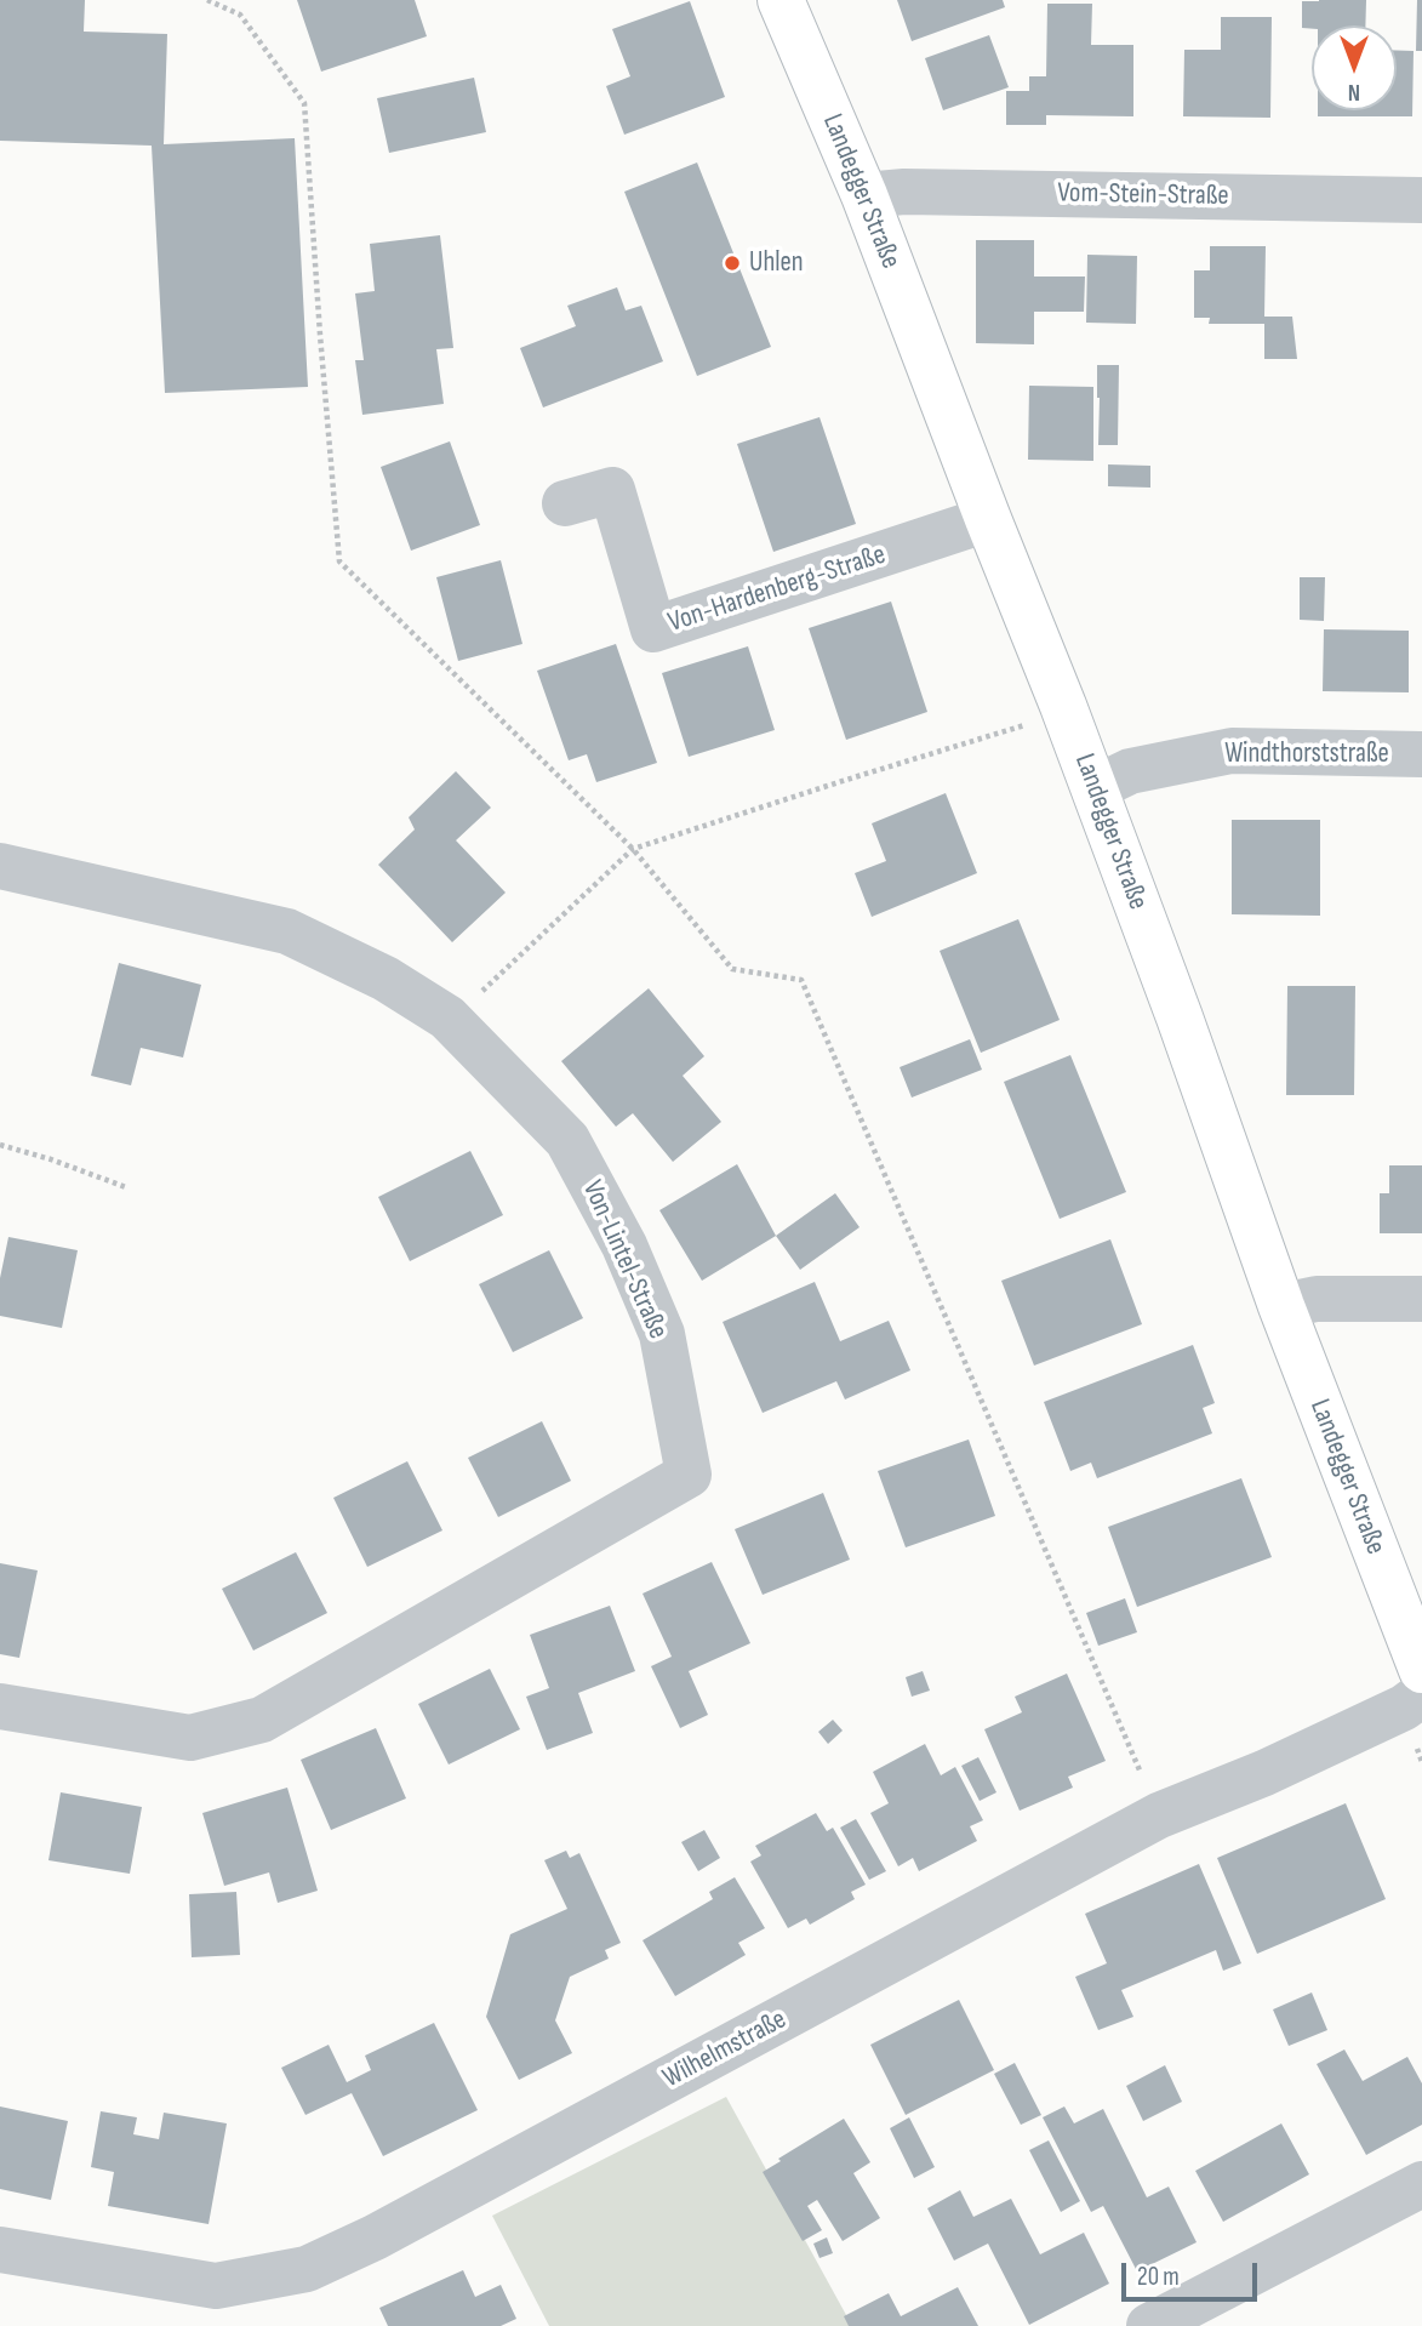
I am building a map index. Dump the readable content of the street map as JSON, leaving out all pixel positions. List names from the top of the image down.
{
  "streets": {
    "main road": ["Landegger Straße"],
    "street": [
      "Vom-Stein-Straße",
      "Von-Hardenberg-Straße",
      "Windthorststraße",
      "Von-Lintel-Straße",
      "Wilhelmstraße"
    ]
  },
  "crossings": [
    ["Landegger Straße", "Vom-Stein-Straße"],
    ["Landegger Straße", "Von-Hardenberg-Straße"],
    ["Landegger Straße", "Windthorststraße"]
  ],
  "places": ["Uhlen"],
  "scale_bar": "20 m",
  "north": "bottom"
}
